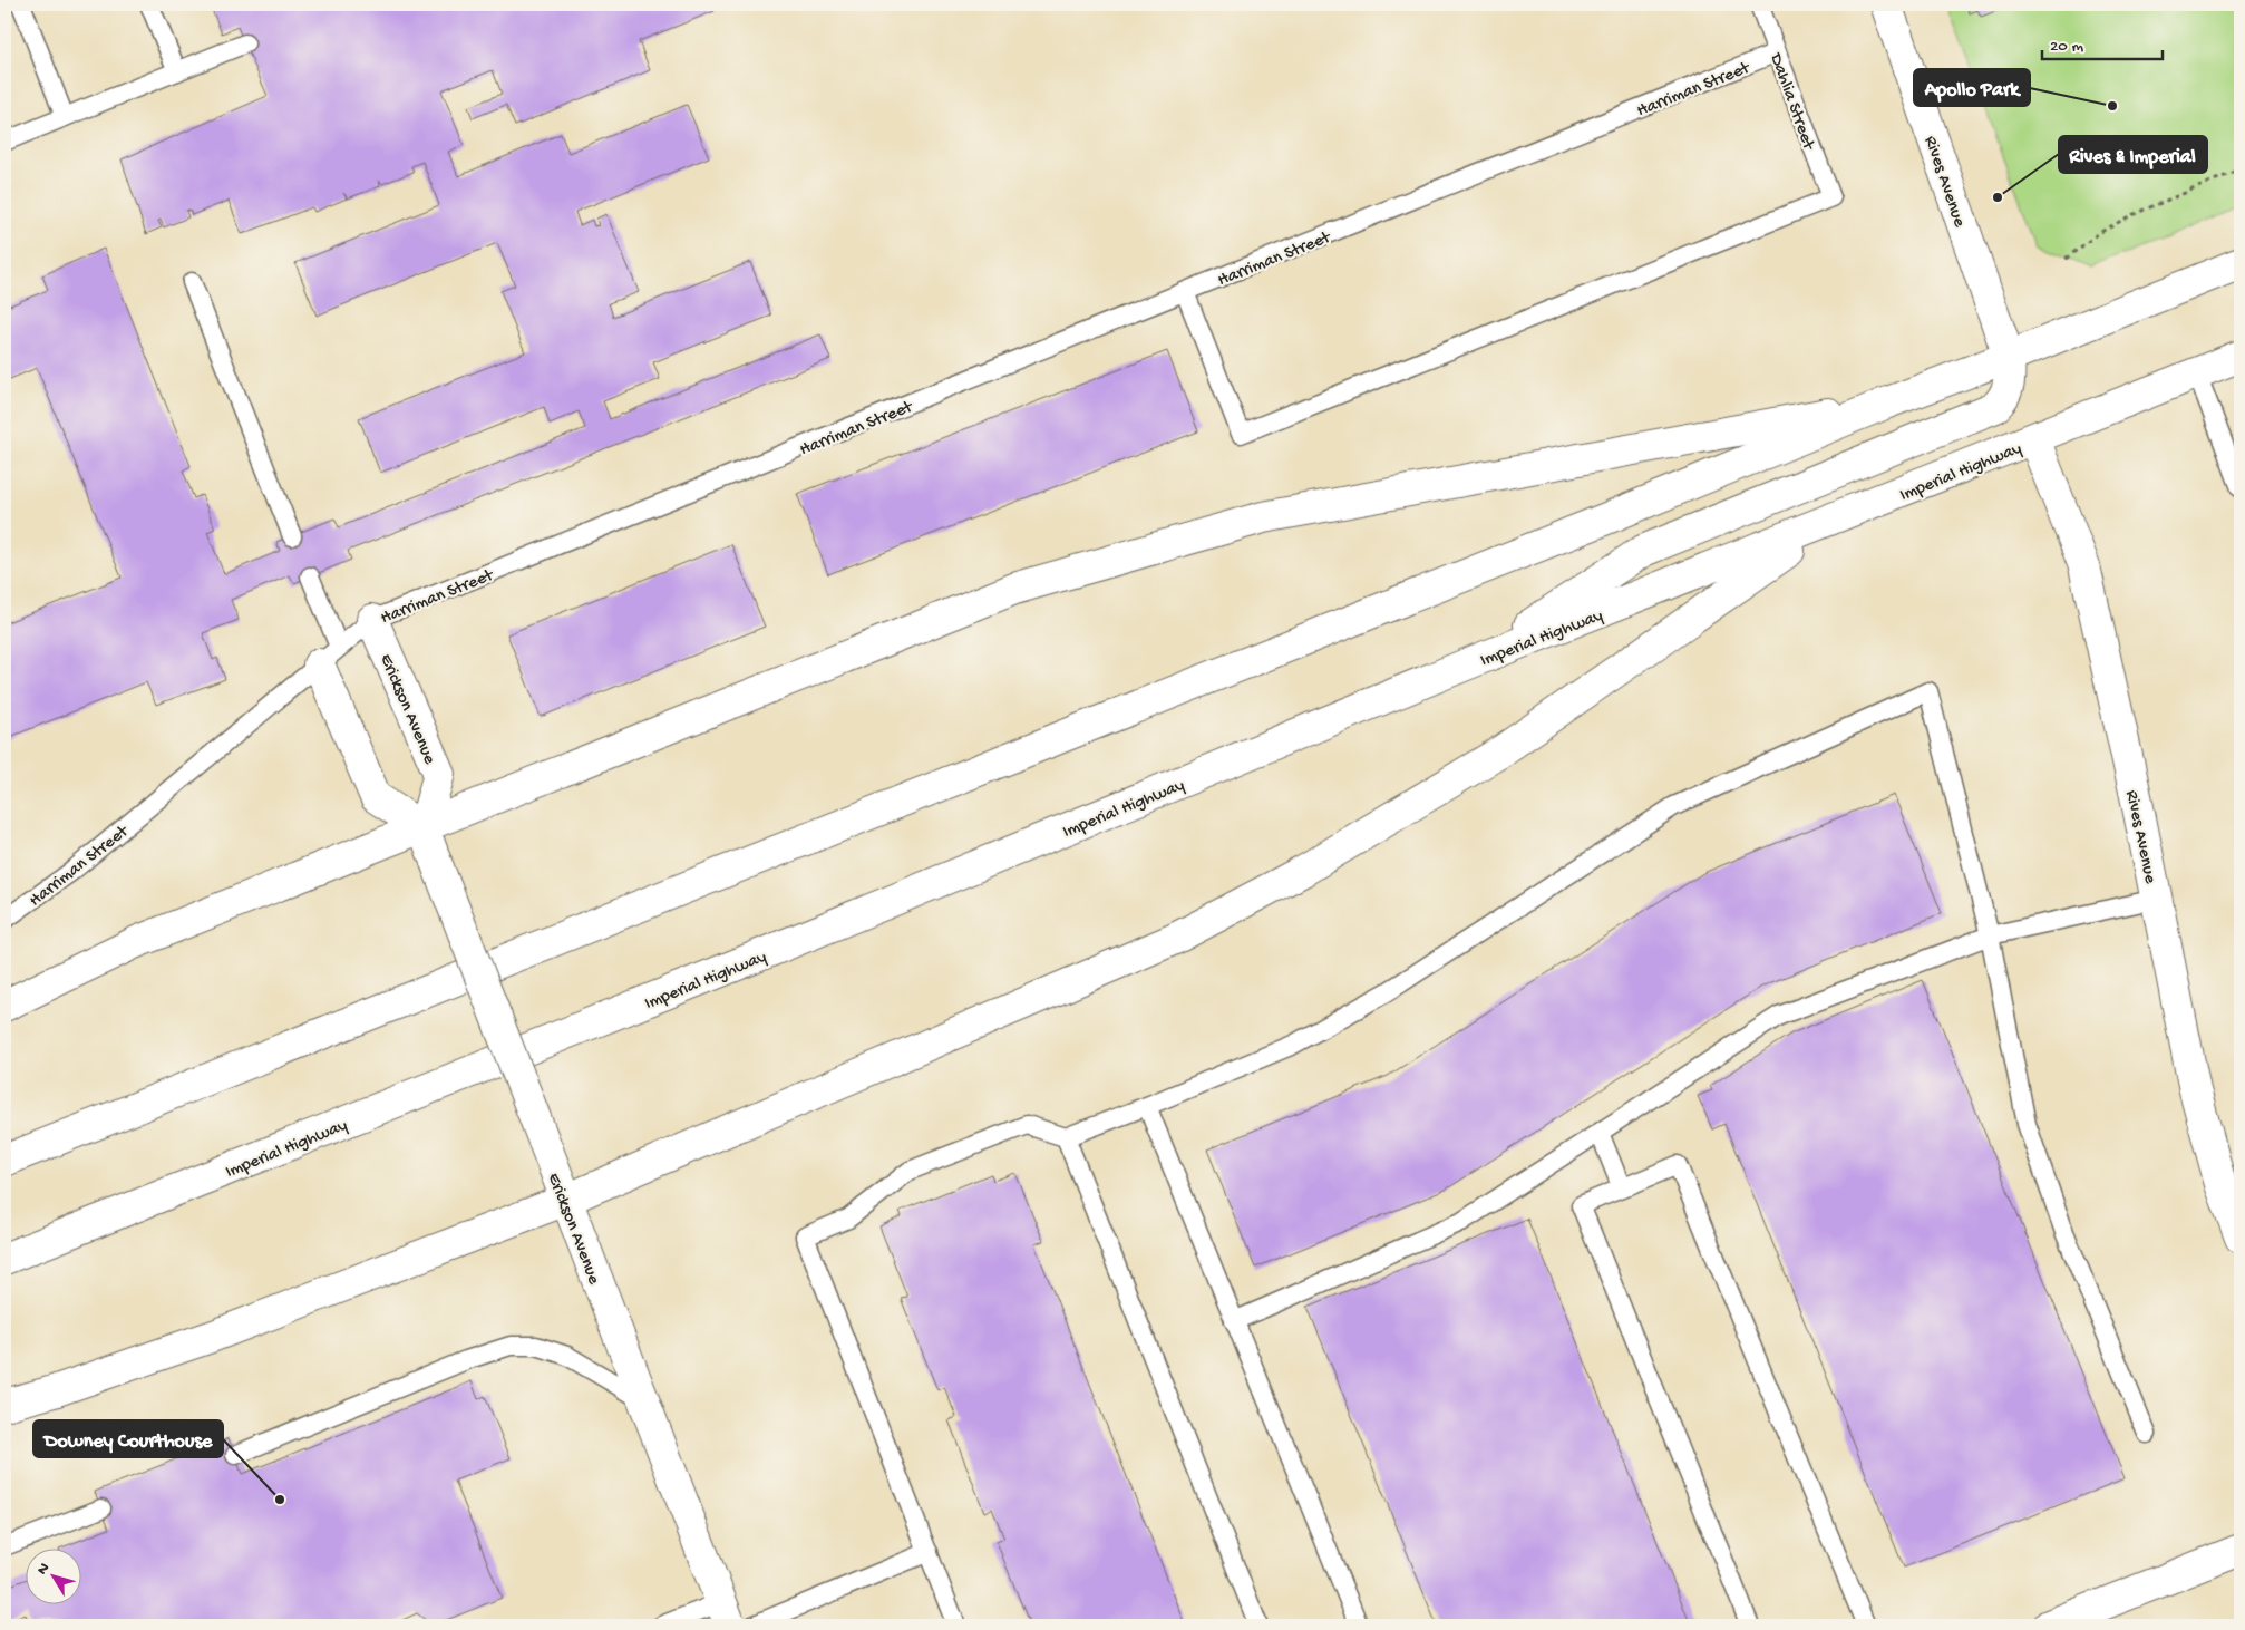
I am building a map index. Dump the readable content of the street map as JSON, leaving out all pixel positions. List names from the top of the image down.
{
  "streets": {
    "main road": ["Rives Avenue", "Imperial Highway", "Erickson Avenue"],
    "lane": ["Harriman Street", "Dahlia Street"]
  },
  "crossings": [
    ["Harriman Street", "Dahlia Street"],
    ["Harriman Street", "Erickson Avenue"],
    ["Rives Avenue", "Imperial Highway"]
  ],
  "places": ["Apollo Park", "Rives & Imperial", "Downey Courthouse"],
  "scale_bar": "20 m",
  "north": "top left"
}
